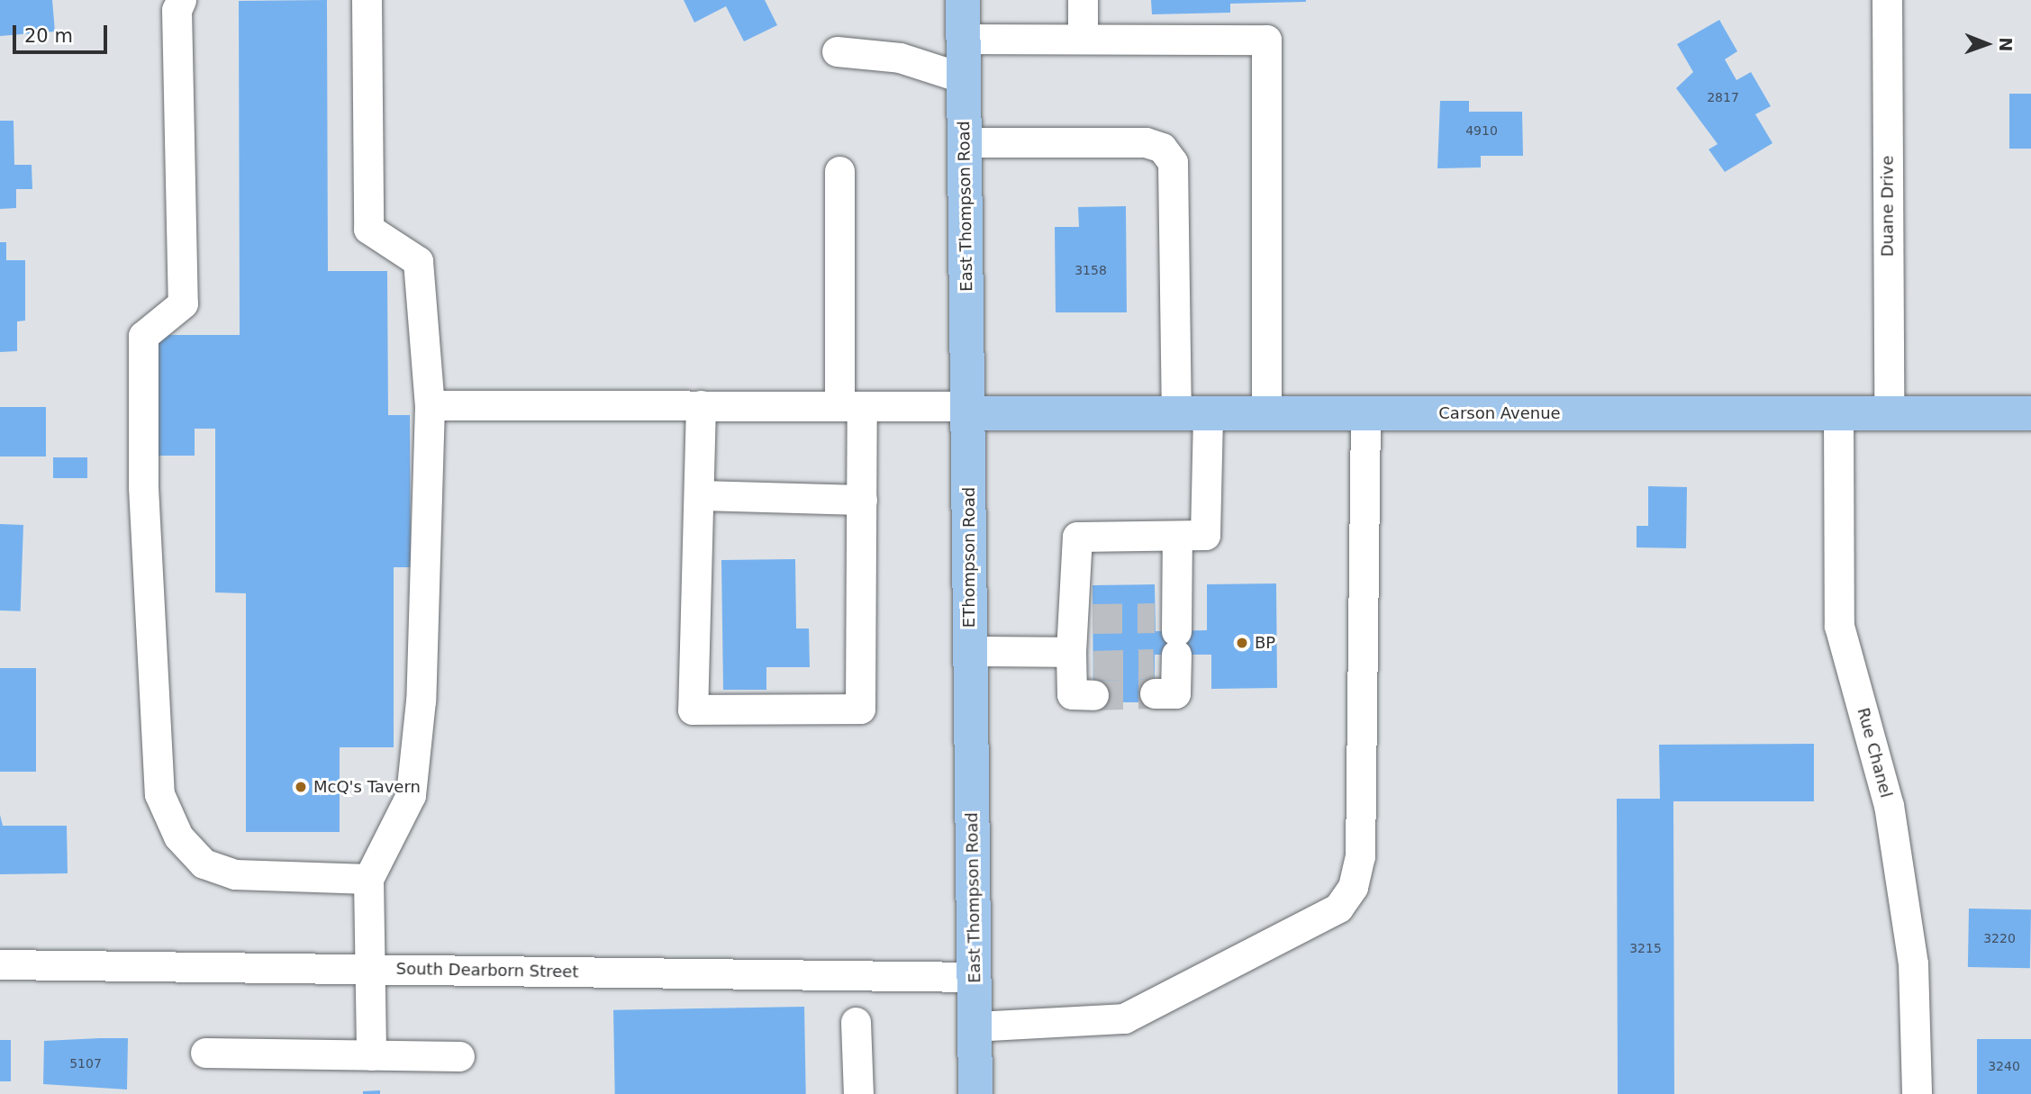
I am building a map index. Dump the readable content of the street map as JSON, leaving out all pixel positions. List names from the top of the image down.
{
  "streets": {
    "main road": ["East Thompson Road", "Carson Avenue", "EThompson Road"],
    "street": ["Duane Drive", "Rue Chanel", "South Dearborn Street"]
  },
  "crossings": [
    ["East Thompson Road", "Carson Avenue"],
    ["East Thompson Road", "EThompson Road"],
    ["East Thompson Road", "South Dearborn Street"],
    ["Duane Drive", "Carson Avenue"],
    ["Carson Avenue", "EThompson Road"],
    ["Carson Avenue", "Rue Chanel"]
  ],
  "places": ["BP", "McQ's Tavern"],
  "house_numbers": [
    "2817",
    "4910",
    "3158",
    "3220",
    "3215",
    "5107",
    "3240"
  ],
  "scale_bar": "20 m",
  "north": "right"
}
